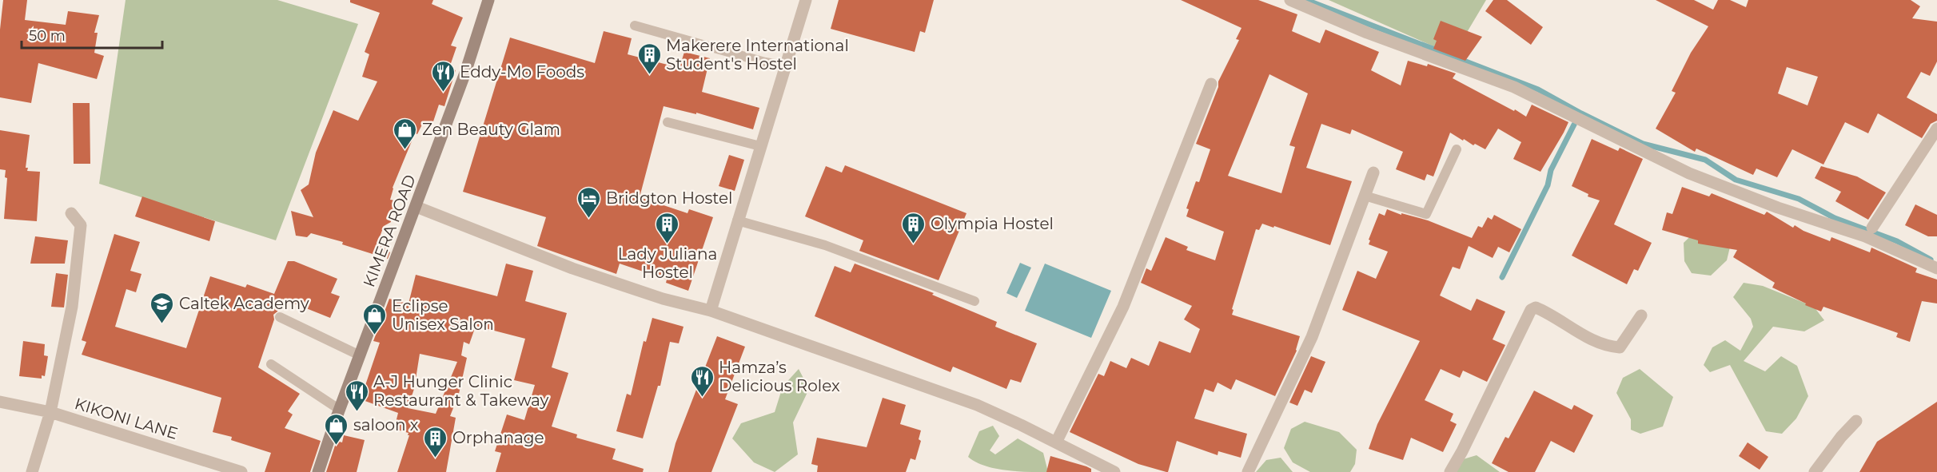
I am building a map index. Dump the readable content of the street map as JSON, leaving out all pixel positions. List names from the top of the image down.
{
  "streets": {
    "street": ["KIMERA ROAD", "KIKONI LANE"]
  },
  "places": {
    "building": [
      "Makerere International Student's Hostel",
      "Lady Juliana Hostel",
      "Olympia Hostel",
      "Orphanage"
    ],
    "restaurant": ["Eddy-Mo Foods", "Hamza’s Delicious Rolex", "A-J Hunger Clinic Restaurant & Takeway"],
    "shop": ["Zen Beauty Glam", "Eclipse Unisex Salon", "saloon x"],
    "hotel": ["Bridgton Hostel"],
    "school or university": ["Caltek Academy"]
  },
  "scale_bar": "50 m"
}
